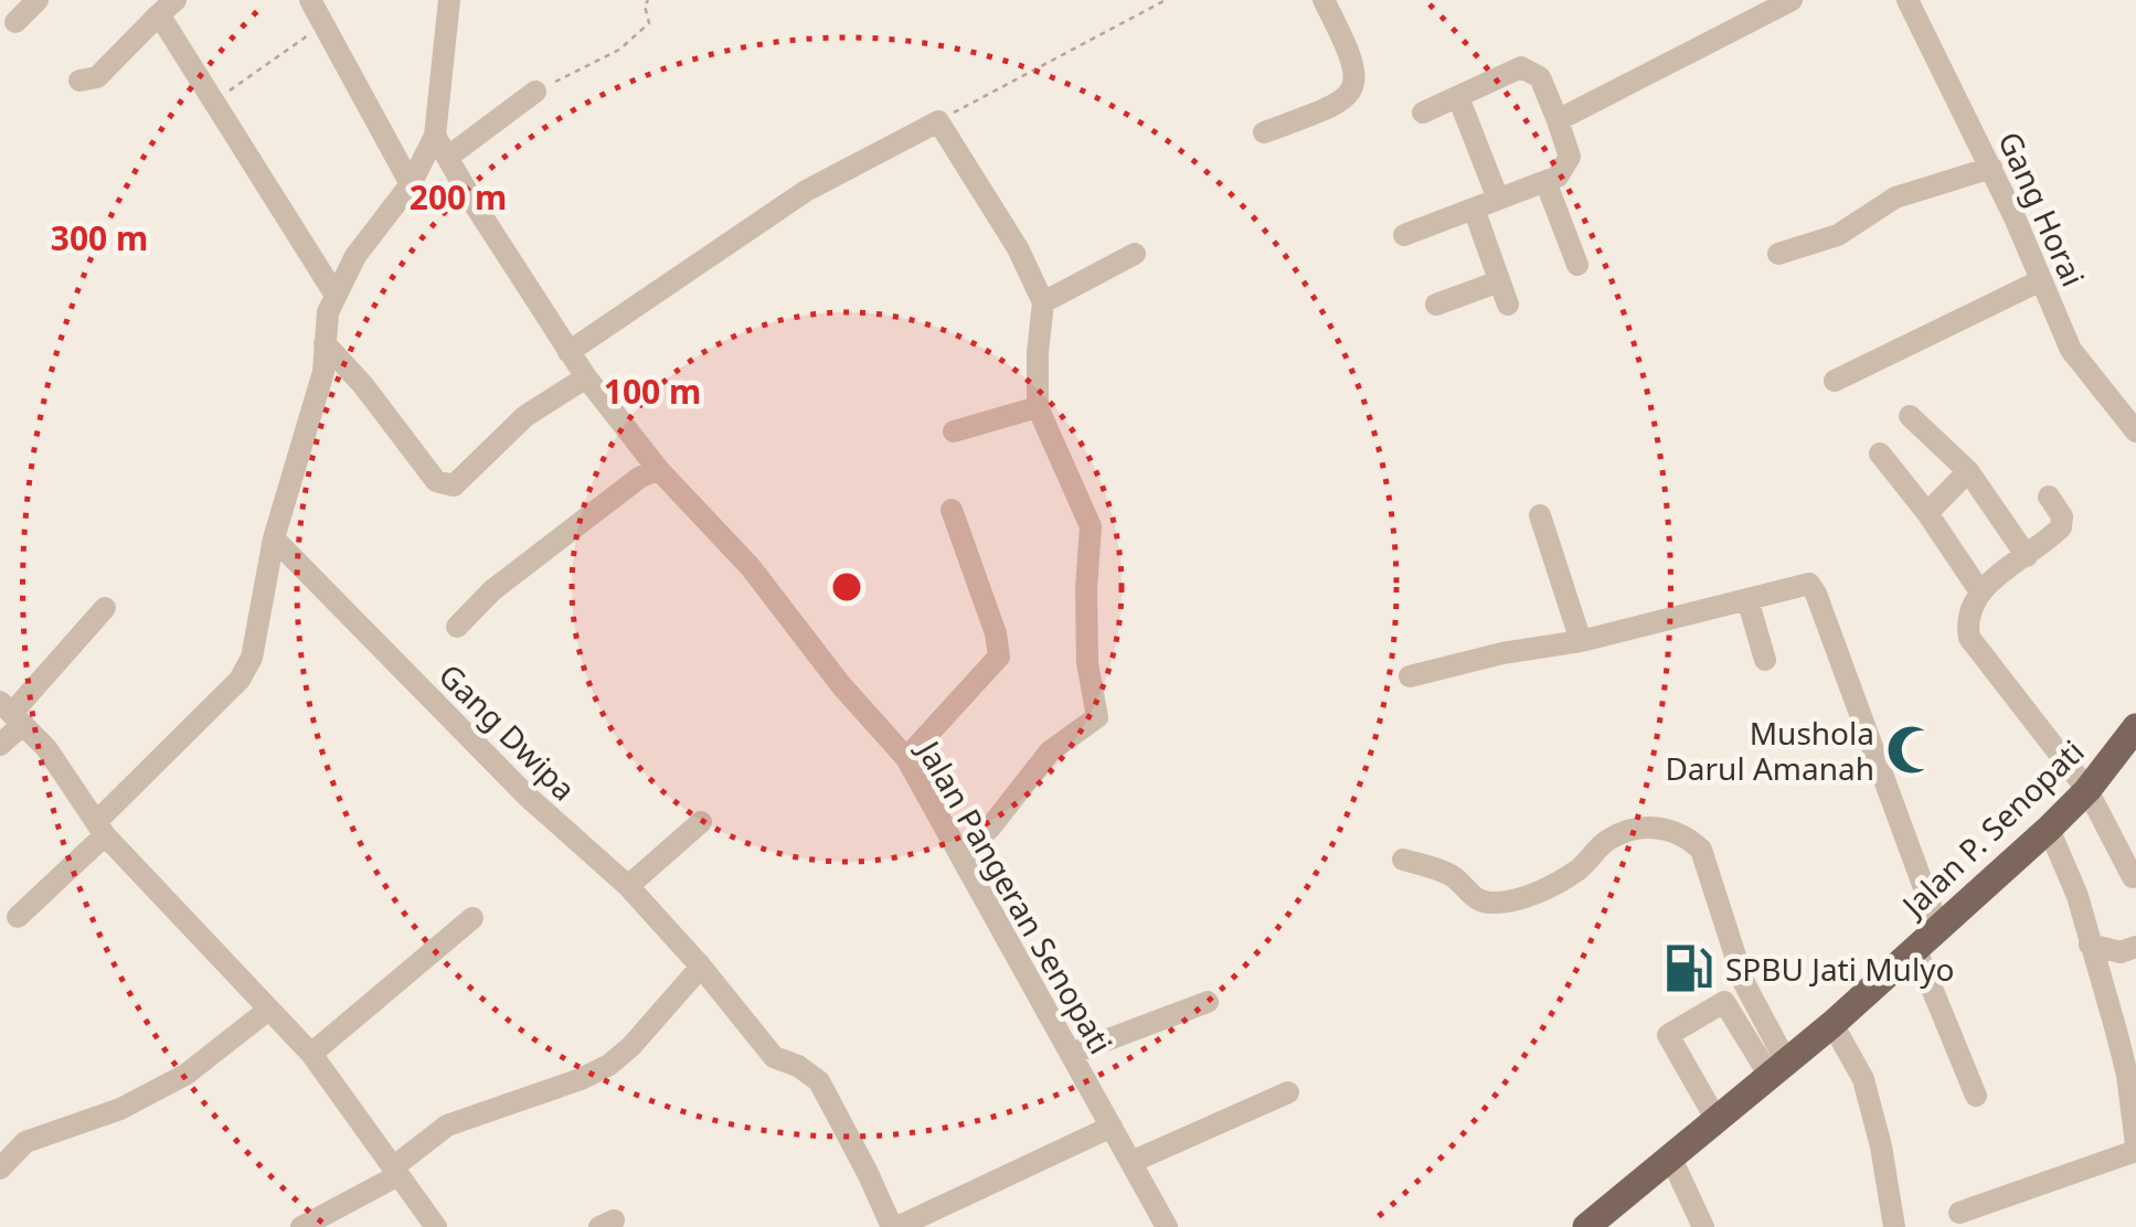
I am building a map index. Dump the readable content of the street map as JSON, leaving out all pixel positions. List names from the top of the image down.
{
  "streets": {
    "main road": ["Jalan P. Senopati"],
    "street": ["Gang Horai", "Gang Dwipa", "Jalan Pangeran Senopati"]
  },
  "crossings": [
    ["Gang Dwipa", "Jalan Pangeran Senopati"]
  ],
  "places": {
    "mosque": ["Mushola Darul Amanah"],
    "fuel station": ["SPBU Jati Mulyo"]
  },
  "rings": ["200 m", "300 m", "100 m"]
}
